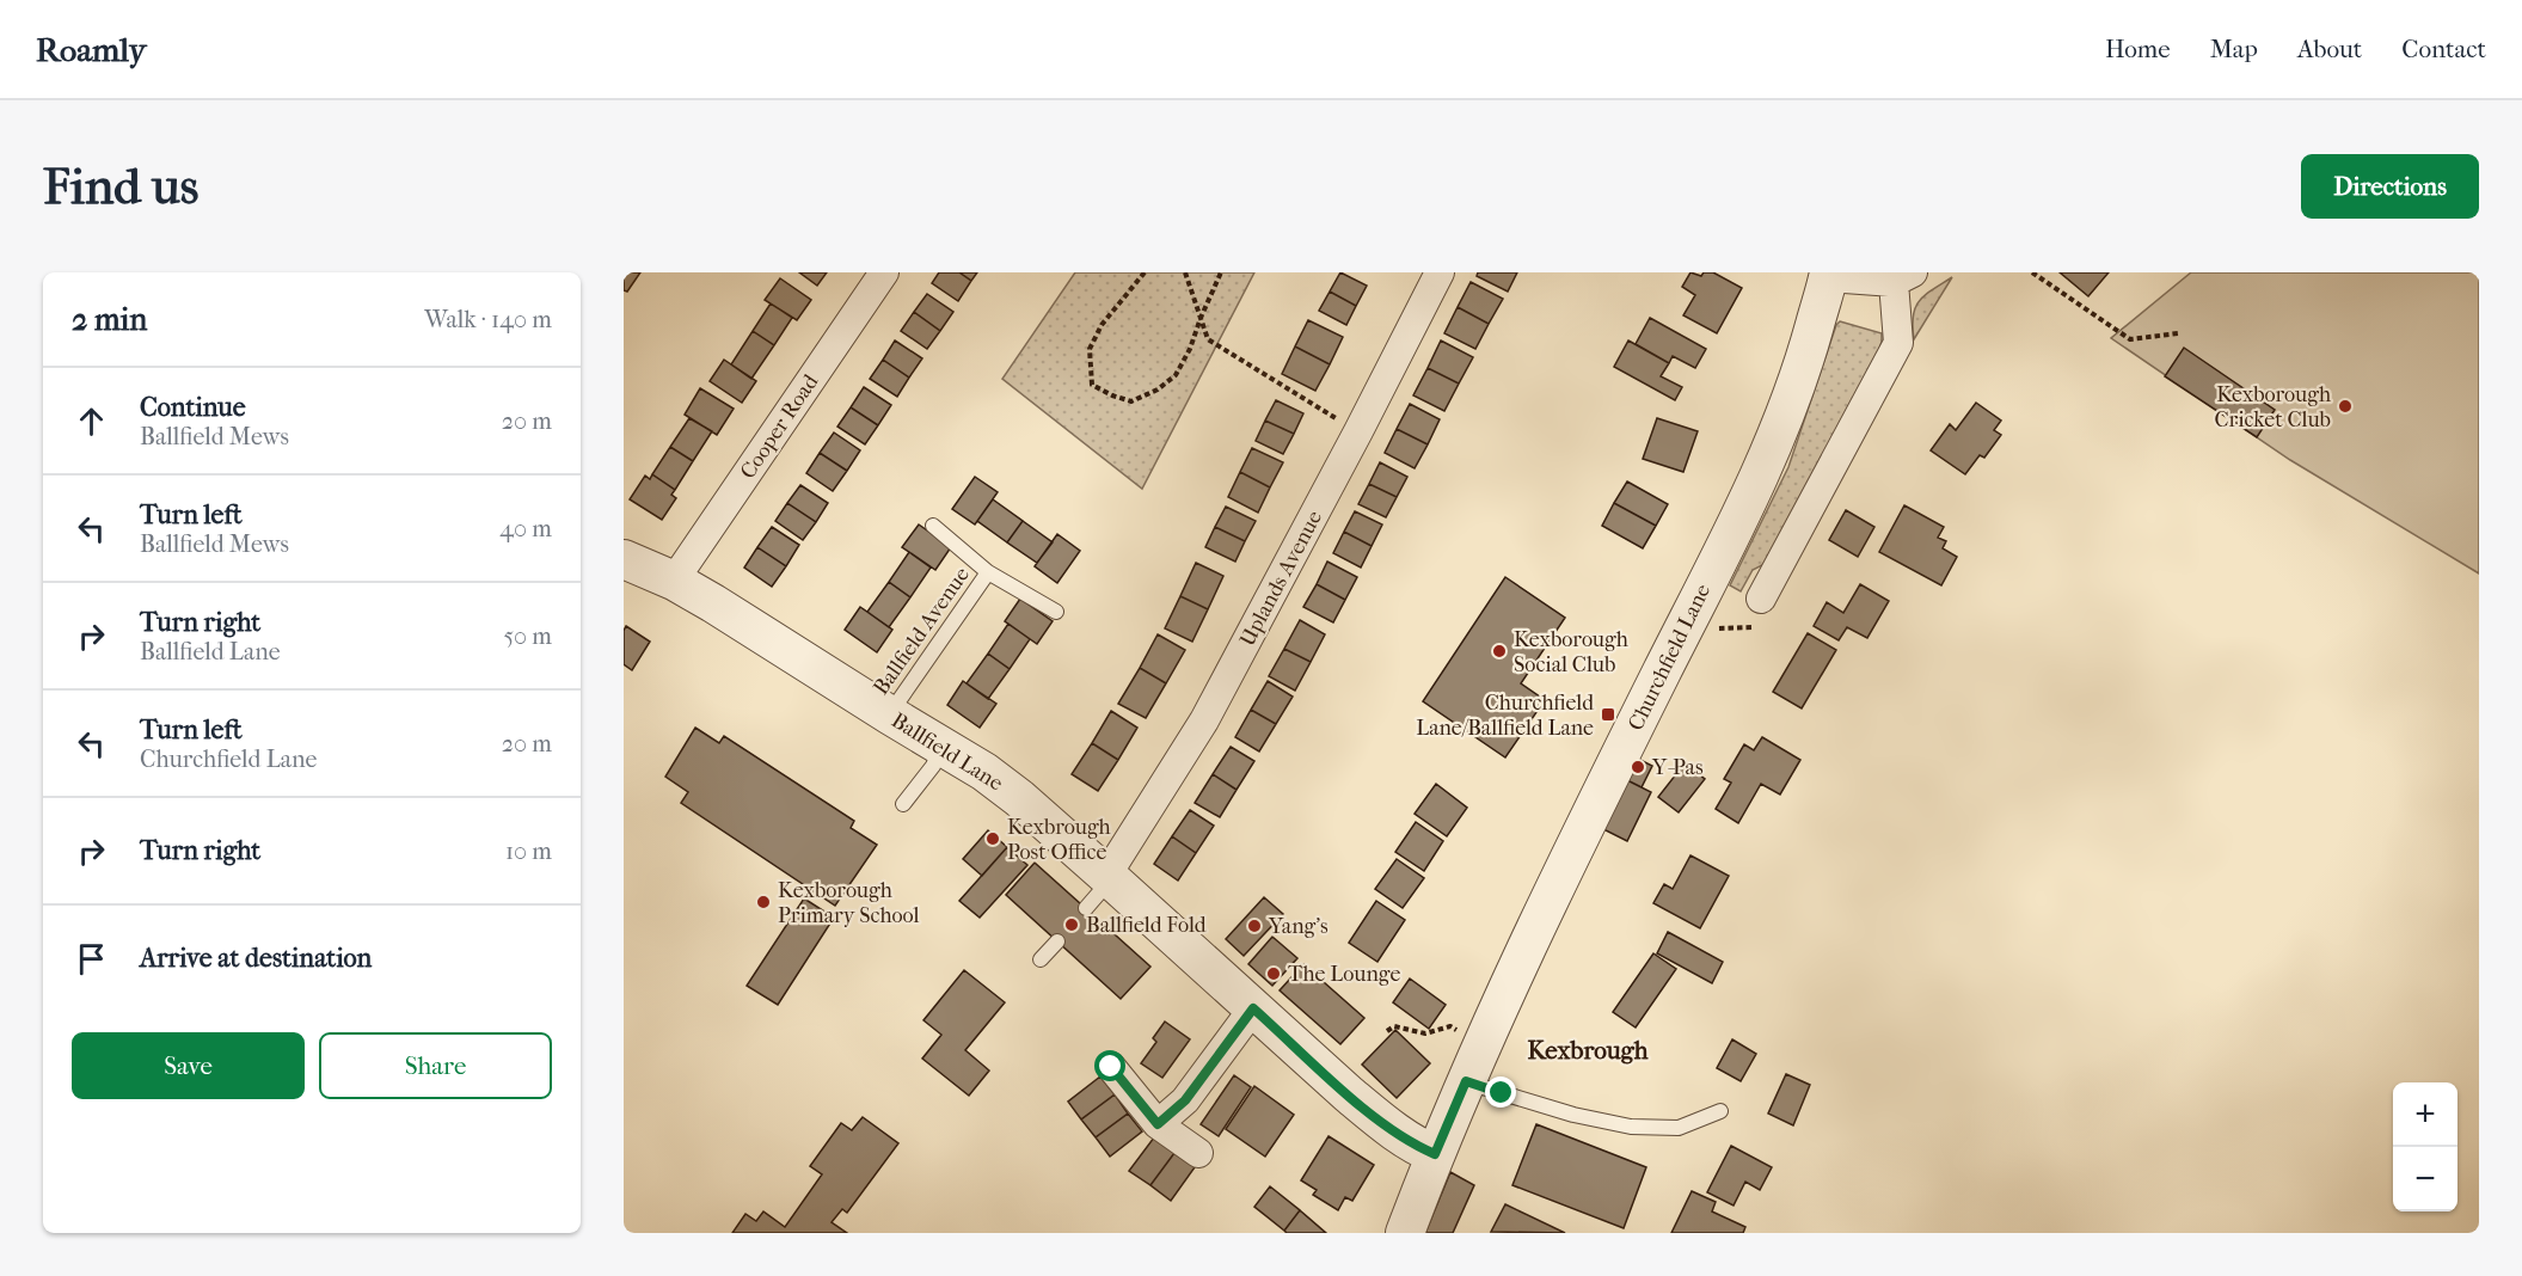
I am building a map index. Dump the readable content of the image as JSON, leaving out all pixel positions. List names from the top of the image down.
{
  "streets": {
    "street": [
      "Cooper Road",
      "Uplands Avenue",
      "Churchfield Lane",
      "Ballfield Lane"
    ],
    "lane": ["Ballfield Avenue"]
  },
  "crossings": [
    ["Cooper Road", "Ballfield Lane"],
    ["Uplands Avenue", "Ballfield Lane"],
    ["Ballfield Avenue", "Ballfield Lane"],
    ["Churchfield Lane", "Ballfield Lane"]
  ],
  "districts": ["Kexbrough"],
  "places": {
    "other": [
      "Kexborough Cricket Club",
      "Kexborough Social Club",
      "Y-Pas",
      "Kexbrough Post Office",
      "Kexborough Primary School",
      "Ballfield Fold",
      "Yang's",
      "The Lounge"
    ],
    "transit": ["Churchfield Lane/Ballfield Lane"]
  },
  "page": {
    "header": "Roamly",
    "nav": [
      "Home",
      "Map",
      "About",
      "Contact"
    ],
    "buttons": [
      "Directions",
      ["Save", "Share"]
    ],
    "title": "Find us",
    "heading": ["2 min", "Walk · 140 m"],
    "list": [
      ["Continue", "Ballfield Mews", "20 m"],
      ["Turn left", "Ballfield Mews", "40 m"],
      ["Turn right", "Ballfield Lane", "50 m"],
      ["Turn left", "Churchfield Lane", "20 m"],
      ["Turn right", "10 m"],
      "Arrive at destination"
    ],
    "map_buttons": ["+", "−"]
  }
}
